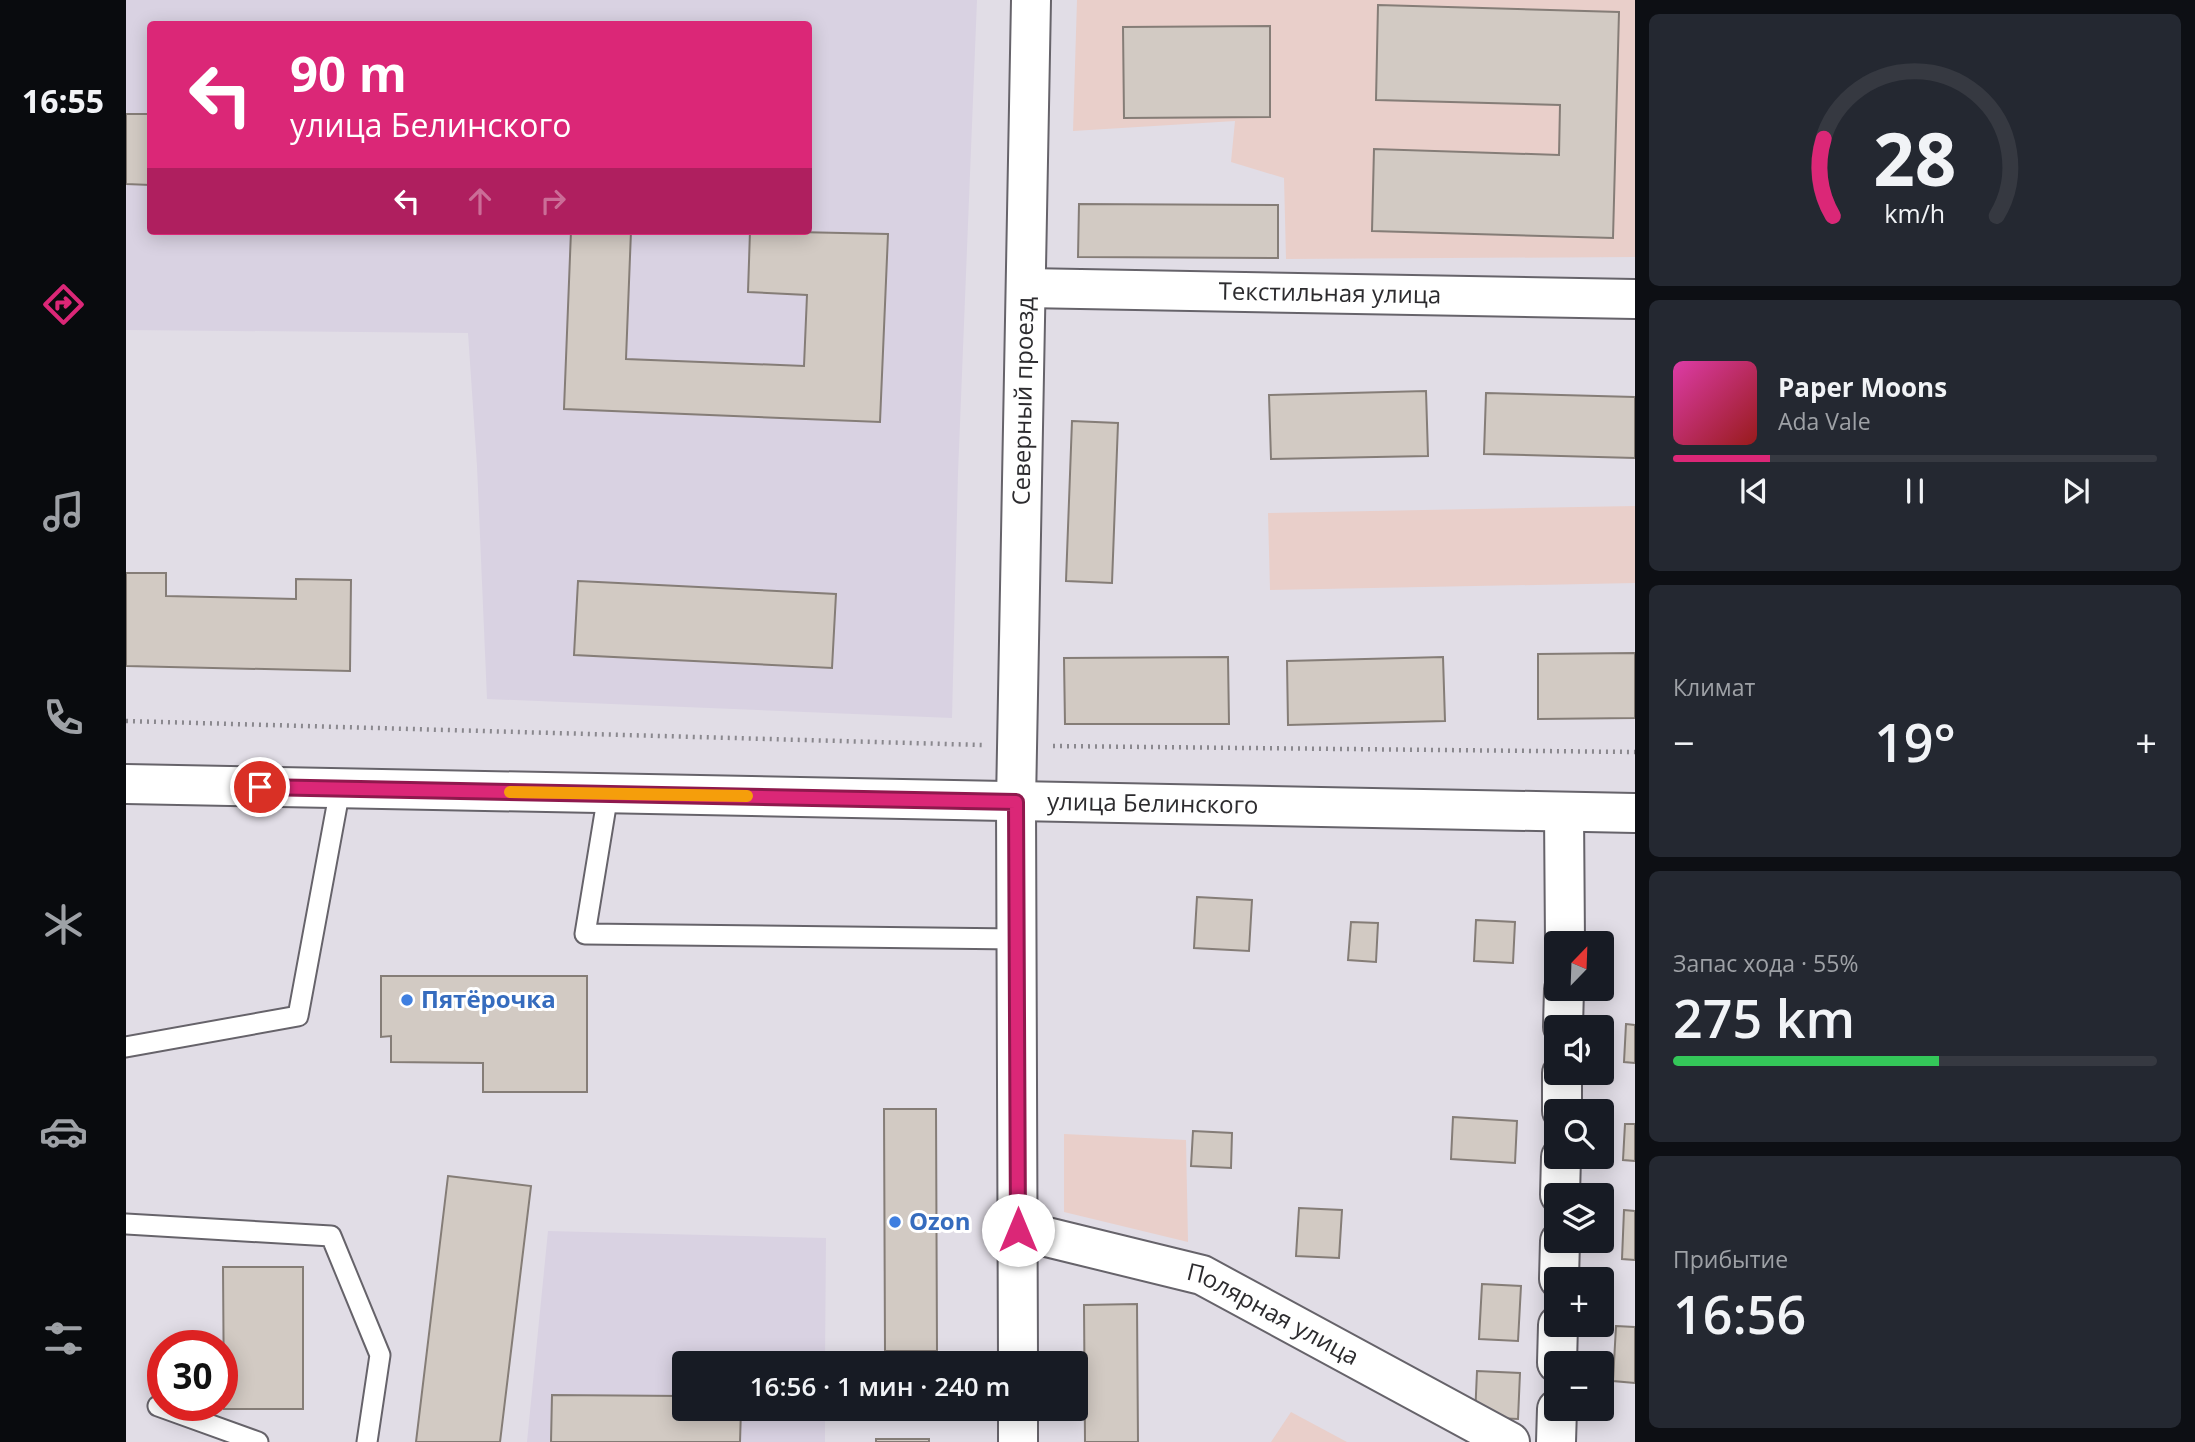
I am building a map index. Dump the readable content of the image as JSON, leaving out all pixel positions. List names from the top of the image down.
{
  "streets": {
    "street": [
      "Текстильная улица",
      "Северный проезд",
      "улица Белинского",
      "Полярная улица"
    ]
  },
  "crossings": [
    ["Текстильная улица", "Северный проезд"],
    ["Северный проезд", "улица Белинского"],
    ["Северный проезд", "Полярная улица"]
  ],
  "places": ["Пятёрочка", "Ozon"],
  "north": "top right",
  "page": {
    "tabs": "16:55",
    "turn": ["90 m", "улица Белинского"],
    "song": ["Paper Moons", "Ada Vale"],
    "tile": [
      "Климат",
      ["Запас хода · 55%", "275 km"],
      ["Прибытие", "16:56"]
    ],
    "heat": ["−", "19°", "+"],
    "map_buttons": ["+", "−"],
    "limit": "30",
    "trip": "16:56 · 1 мин · 240 m",
    "gauge": ["28", "km/h"]
  }
}
